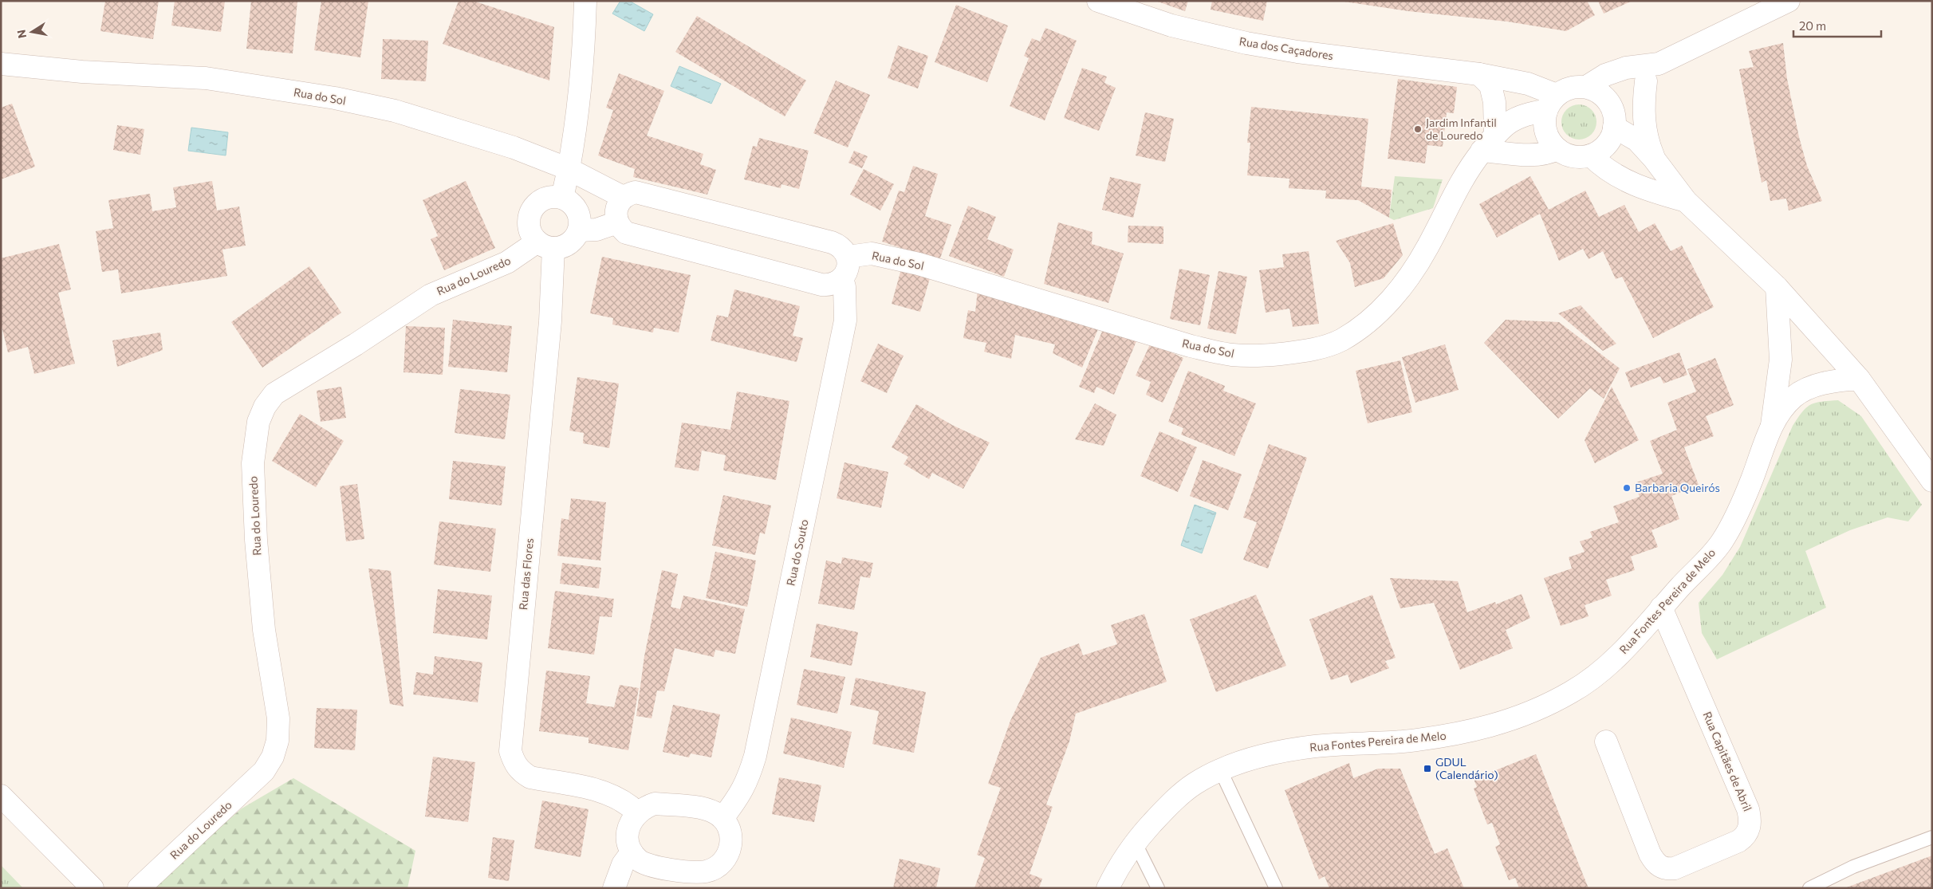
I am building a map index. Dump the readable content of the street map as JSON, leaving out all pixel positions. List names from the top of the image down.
{
  "streets": {
    "street": [
      "Rua dos Caçadores",
      "Rua do Sol",
      "Rua do Louredo",
      "Rua do Souto",
      "Rua das Flores",
      "Rua Fontes Pereira de Melo",
      "Rua Capitães de Abril"
    ]
  },
  "crossings": [
    ["Rua dos Caçadores", "Rua do Sol"],
    ["Rua do Louredo", "Rua das Flores"],
    ["Rua do Souto", "Rua das Flores"],
    ["Rua Fontes Pereira de Melo", "Rua Capitães de Abril"]
  ],
  "places": {
    "other": ["Jardim Infantil de Louredo", "Barbaria Queirós"],
    "transit": ["GDUL (Calendário)"]
  },
  "scale_bar": "20 m",
  "north": "left"
}
